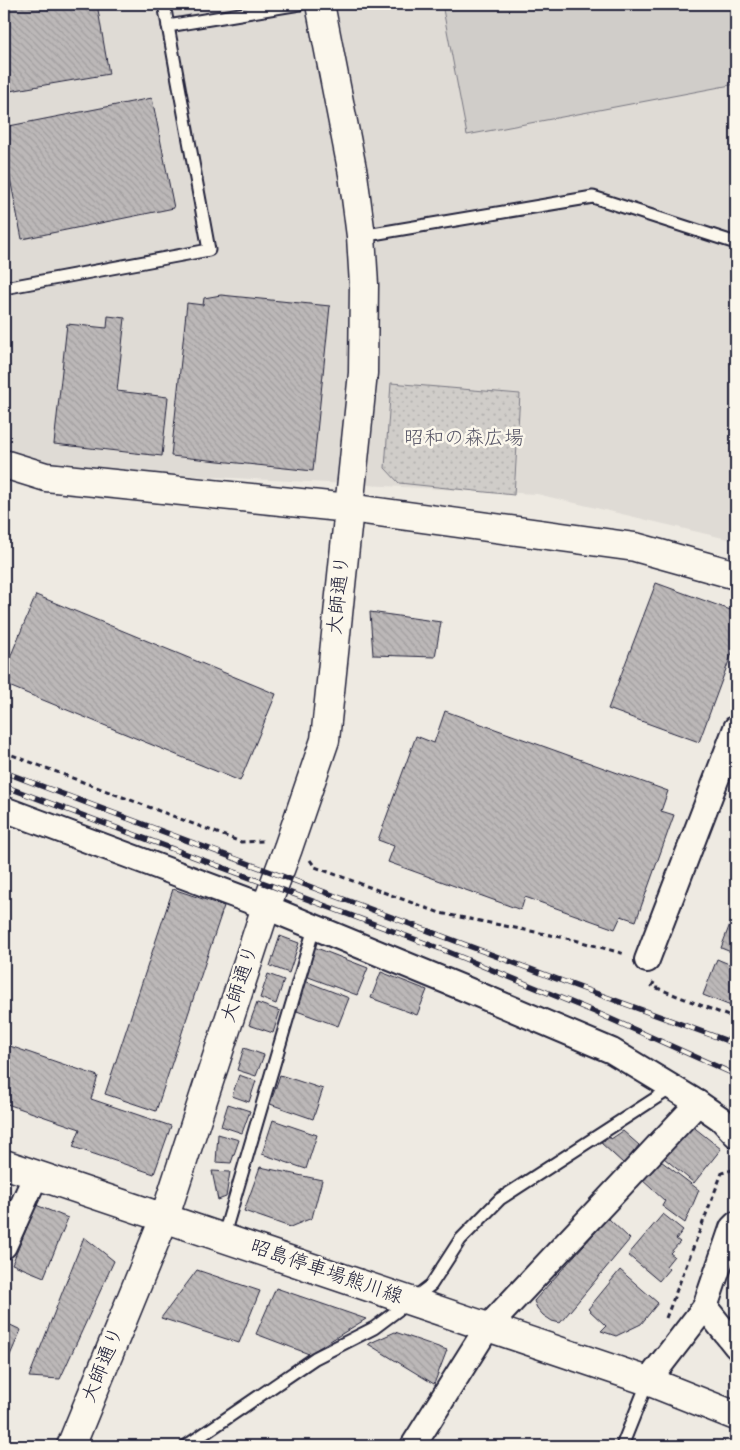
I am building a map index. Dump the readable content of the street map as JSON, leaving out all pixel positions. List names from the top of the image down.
{
  "streets": {
    "street": ["大師通り", "昭島停車場熊川線"]
  },
  "crossings": [
    ["大師通り", "昭島停車場熊川線"]
  ],
  "parks": ["昭和の森広場"]
}
